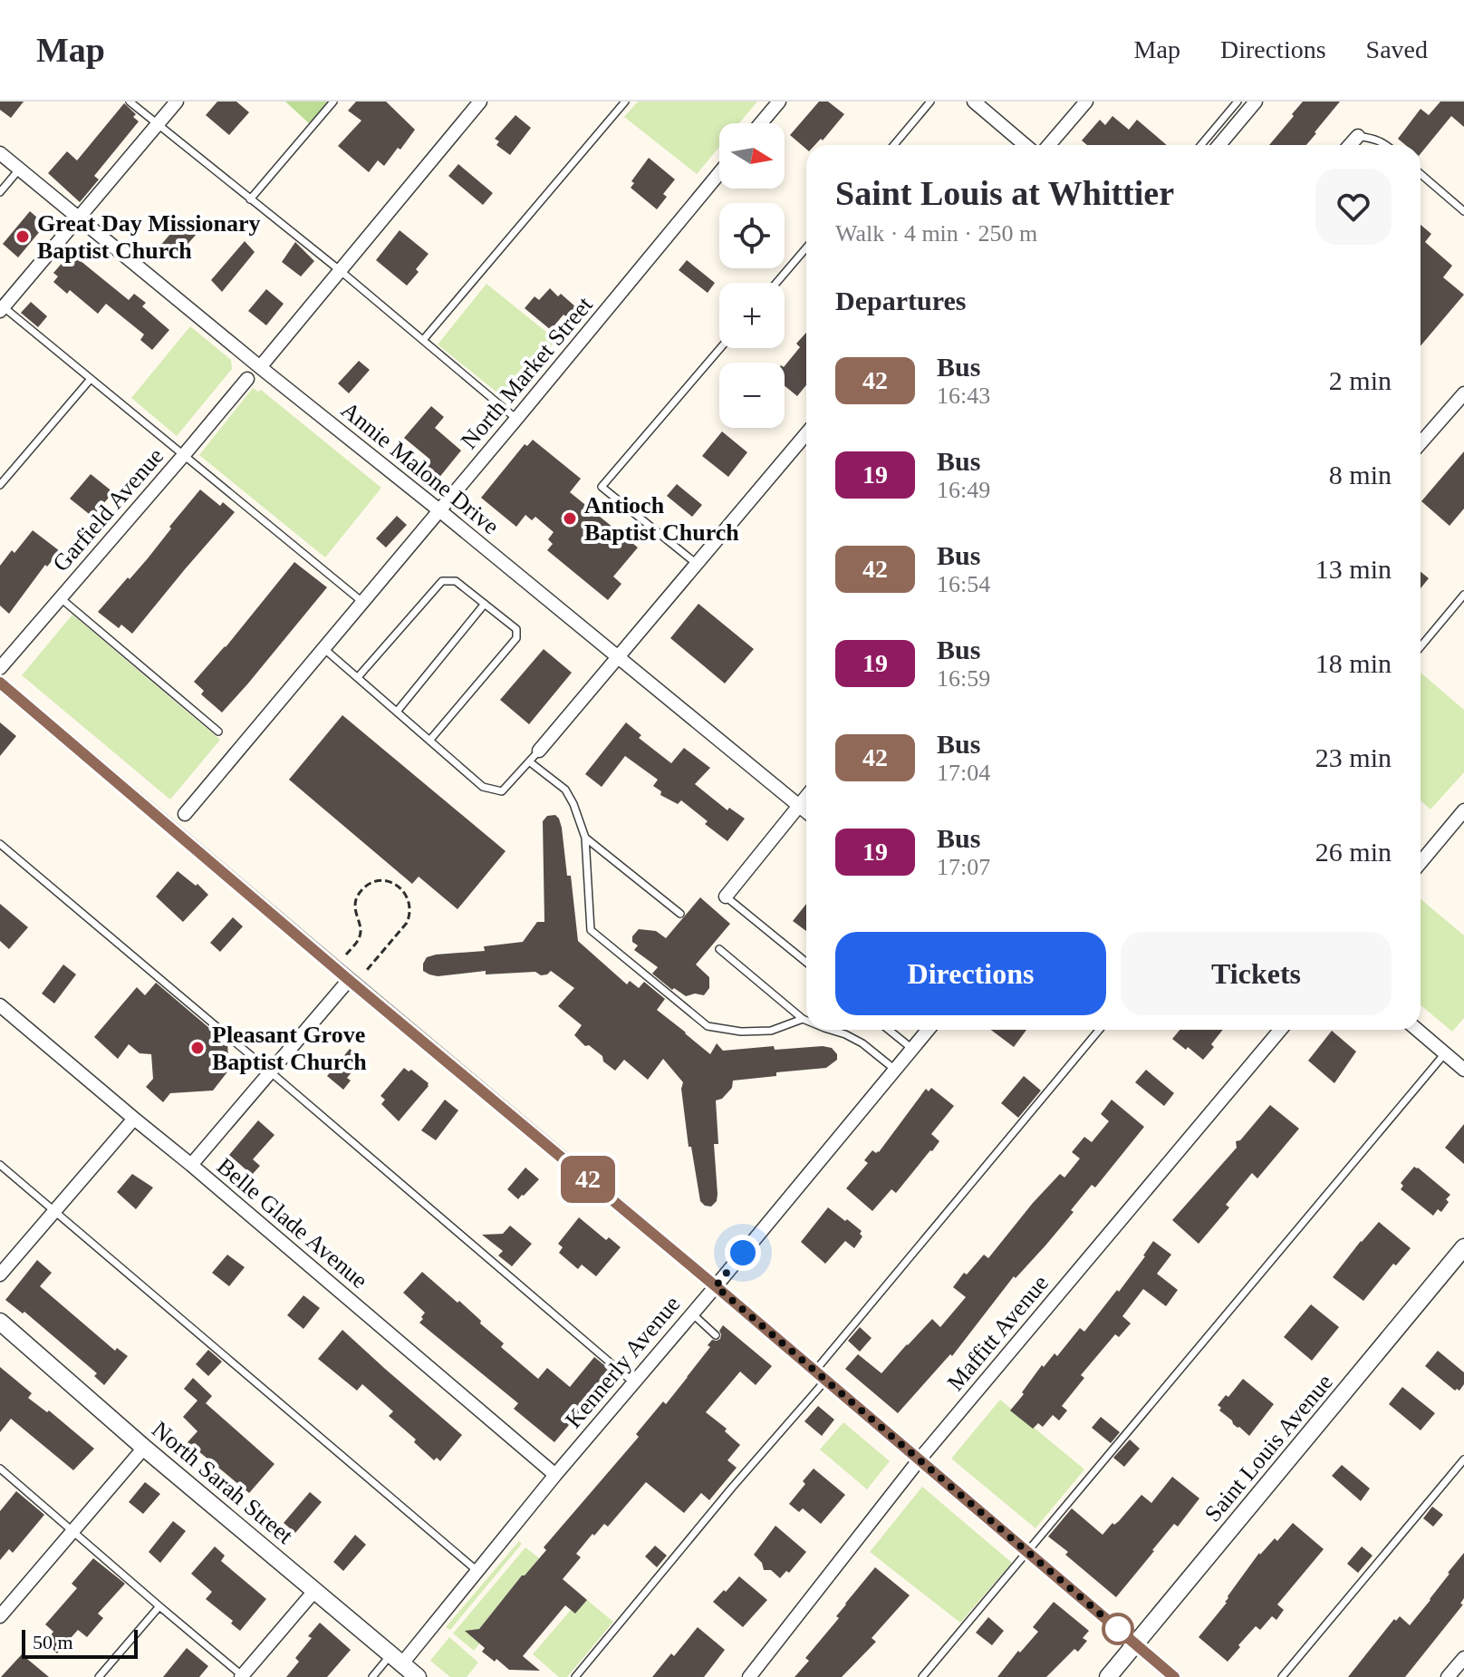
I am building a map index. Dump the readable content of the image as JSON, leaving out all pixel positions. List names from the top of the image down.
{
  "streets": {
    "street": [
      "North Market Street",
      "Annie Malone Drive",
      "Garfield Avenue",
      "Belle Glade Avenue",
      "Maffitt Avenue",
      "Kennerly Avenue",
      "Saint Louis Avenue",
      "North Sarah Street"
    ]
  },
  "crossings": [
    ["North Market Street", "Annie Malone Drive"],
    ["Belle Glade Avenue", "Kennerly Avenue"],
    ["Kennerly Avenue", "North Sarah Street"]
  ],
  "places": ["Great Day Missionary Baptist Church", "Antioch Baptist Church", "Pleasant Grove Baptist Church"],
  "lines": ["bus line 42"],
  "scale_bar": "50 m",
  "north": "right",
  "page": {
    "header": "Map",
    "nav": ["Map", "Directions", "Saved"],
    "on_map": "42",
    "map_buttons": ["+", "−"],
    "heading": [
      ["Saint Louis at Whittier", "Walk · 4 min · 250 m"],
      "Departures"
    ],
    "list": [
      {
        "mark": "42",
        "name": "Bus",
        "note": "16:43",
        "value": "2 min"
      },
      {
        "mark": "19",
        "name": "Bus",
        "note": "16:49",
        "value": "8 min"
      },
      {
        "mark": "42",
        "name": "Bus",
        "note": "16:54",
        "value": "13 min"
      },
      {
        "mark": "19",
        "name": "Bus",
        "note": "16:59",
        "value": "18 min"
      },
      {
        "mark": "42",
        "name": "Bus",
        "note": "17:04",
        "value": "23 min"
      },
      {
        "mark": "19",
        "name": "Bus",
        "note": "17:07",
        "value": "26 min"
      }
    ],
    "buttons": ["Directions", "Tickets"],
    "scale": "50 m"
  }
}
